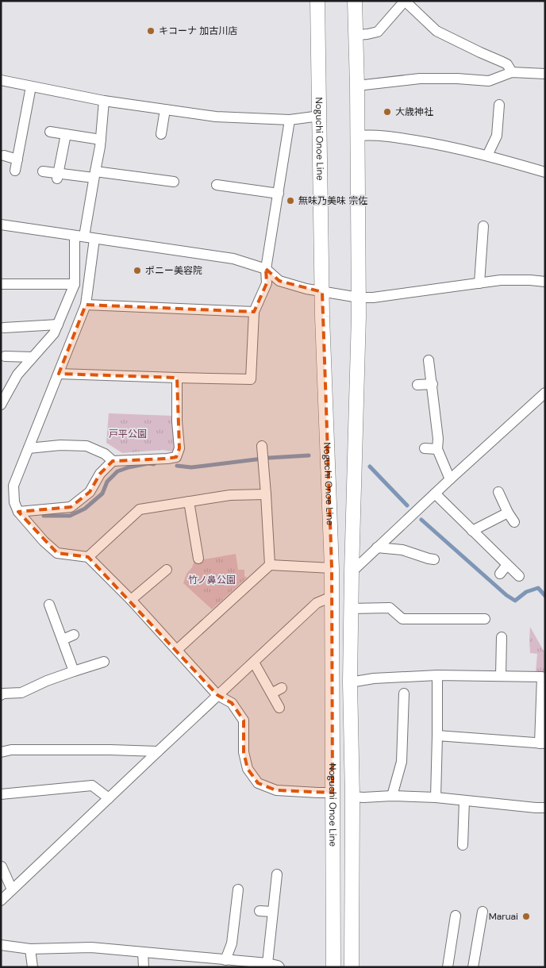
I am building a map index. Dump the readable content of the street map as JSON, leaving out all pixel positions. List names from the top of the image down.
{
  "streets": {
    "main road": ["Noguchi Onoe Line"]
  },
  "parks": ["戸平公園", "竹ノ鼻公園"],
  "places": [
    "キコーナ 加古川店",
    "大歳神社",
    "無味乃美味 宗佐",
    "ポニー美容院",
    "Maruai"
  ]
}
